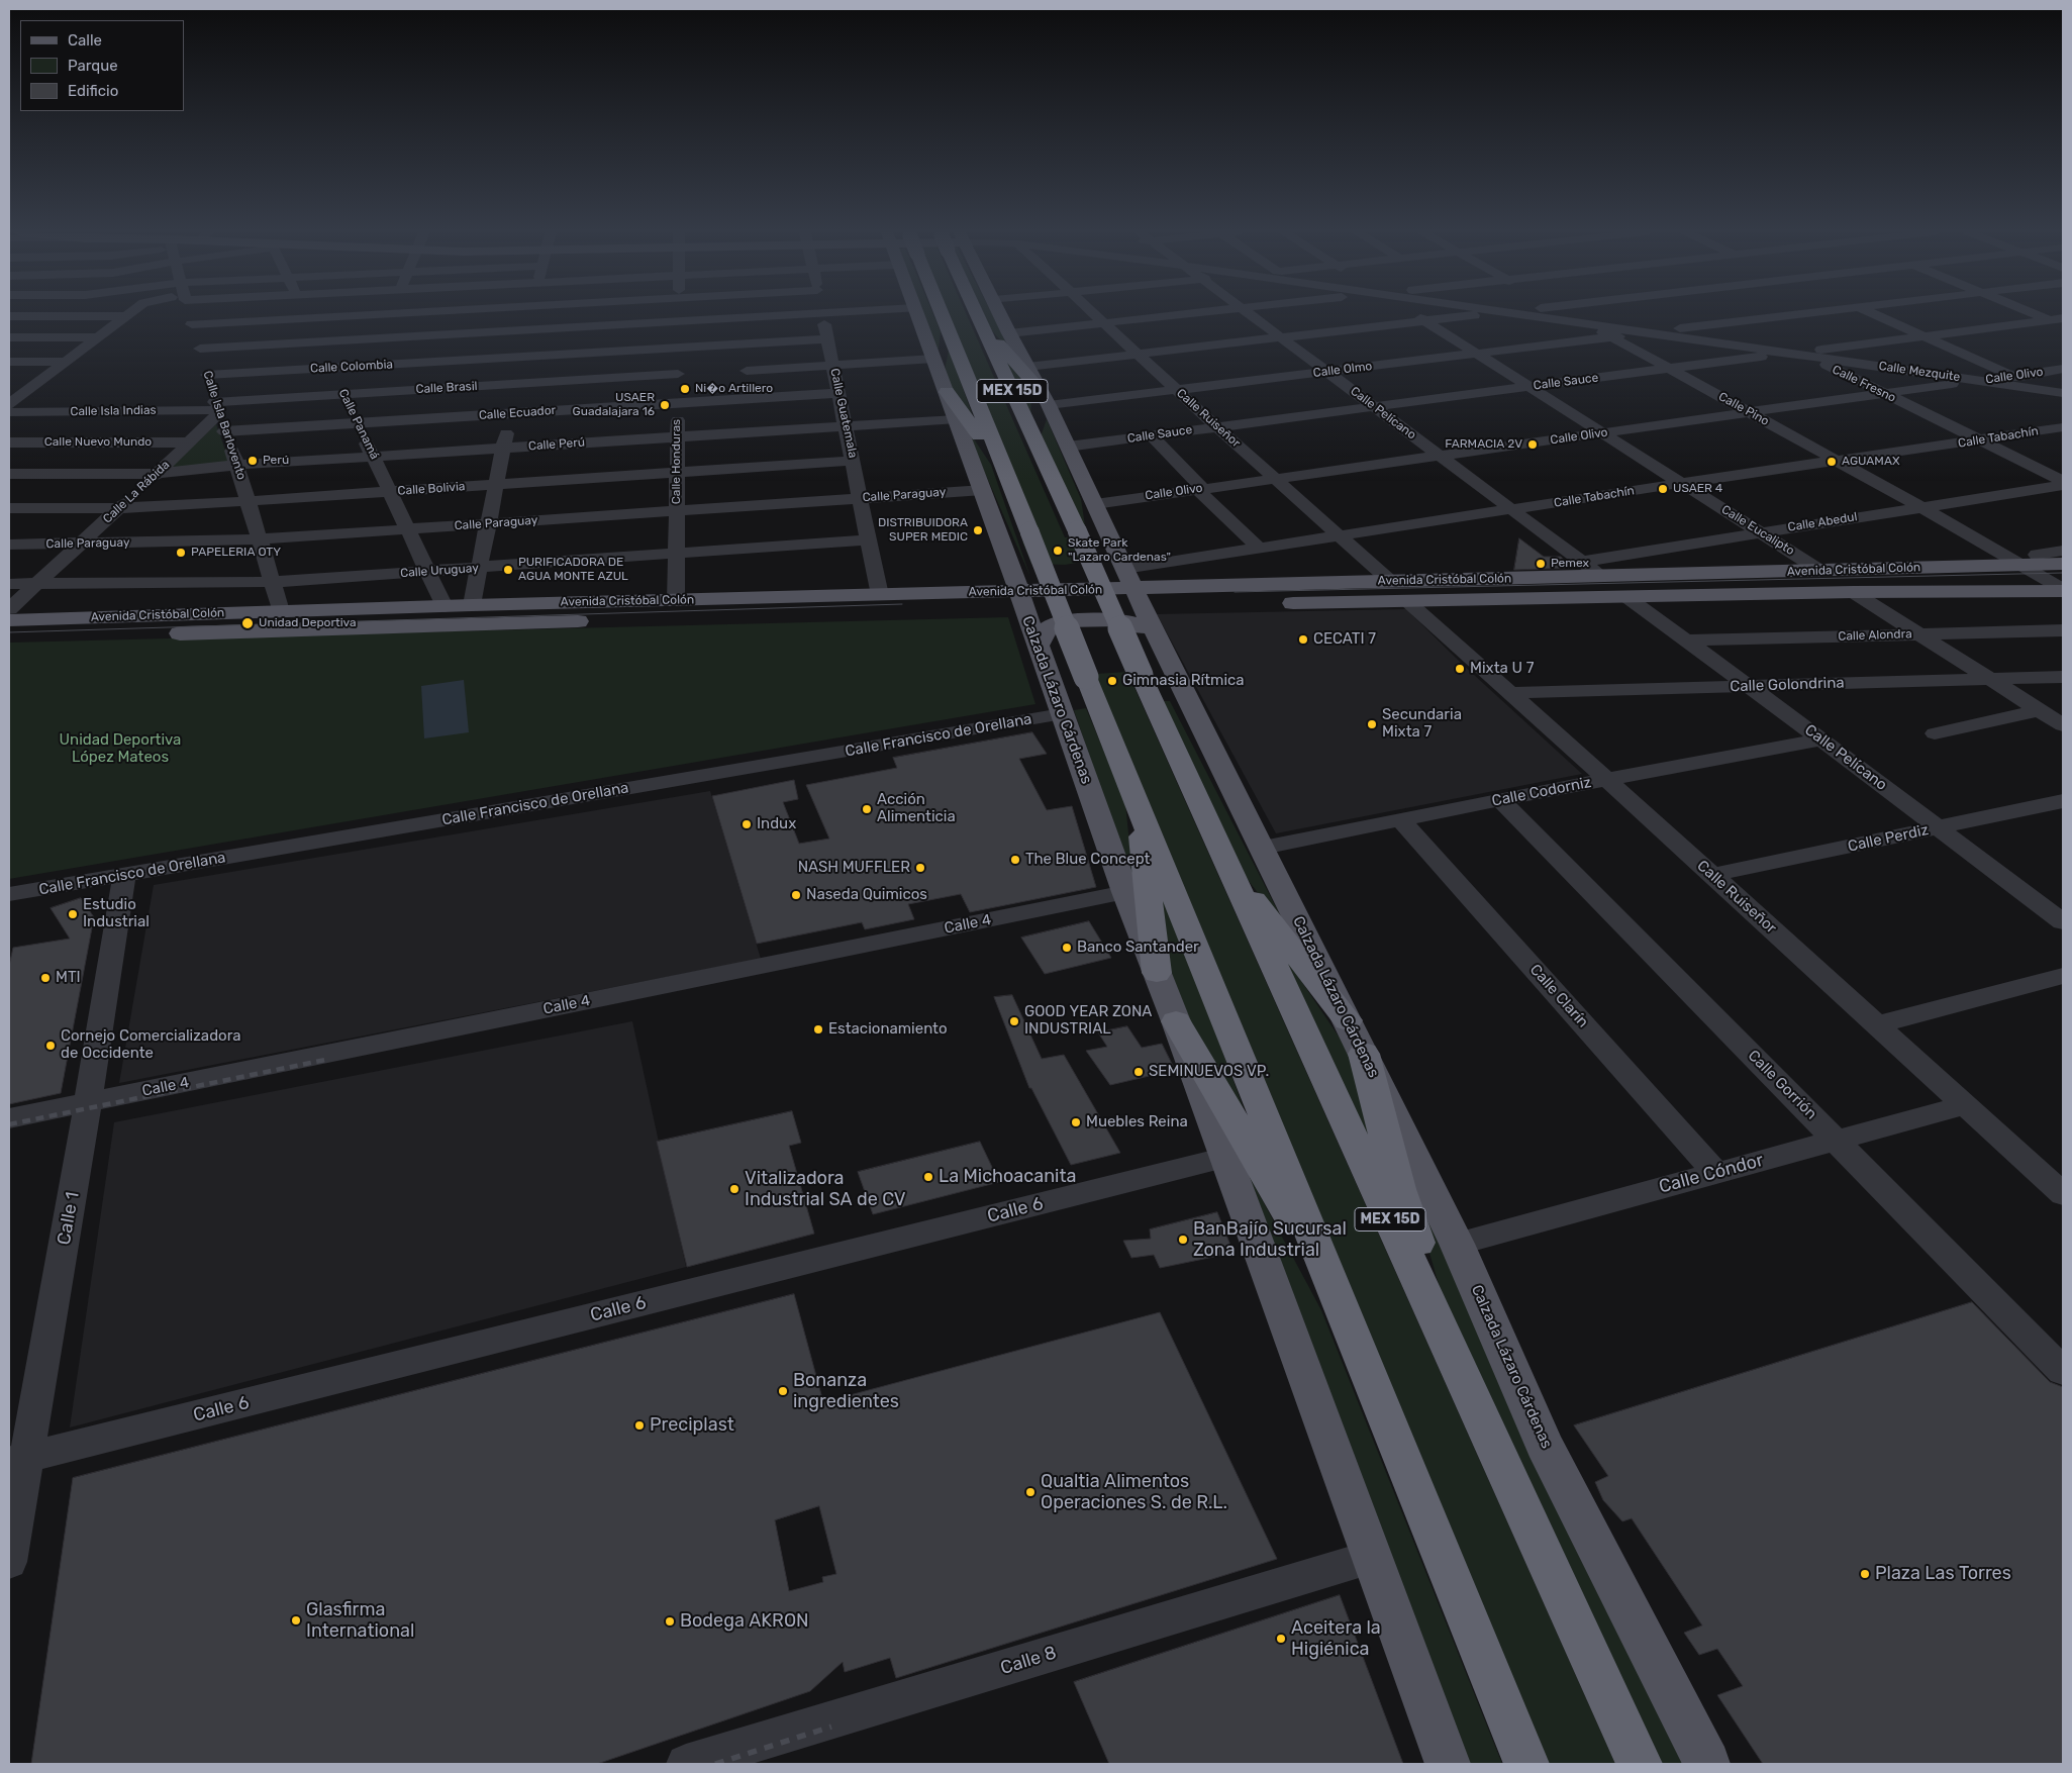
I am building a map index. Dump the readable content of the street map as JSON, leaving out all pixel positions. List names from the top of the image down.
{
  "streets": {
    "highway": ["MEX 15D"],
    "main road": ["Avenida Cristóbal Colón", "Calzada Lázaro Cárdenas"],
    "street": [
      "Calle Colombia",
      "Calle Olmo",
      "Calle Mezquite",
      "Calle Olivo",
      "Calle Sauce",
      "Calle Fresno",
      "Calle Brasil",
      "Calle Pino",
      "Calle Isla Indias",
      "Calle Ecuador",
      "Calle Guatemala",
      "Calle Pelícano",
      "Calle Ruiseñor",
      "Calle Panamá",
      "Calle Isla Barlovento",
      "Calle Tabachín",
      "Calle Nuevo Mundo",
      "Calle Perú",
      "Calle Honduras",
      "Calle Bolivia",
      "Calle La Rábida",
      "Calle Paraguay",
      "Calle Abedul",
      "Calle Eucalipto",
      "Calle Uruguay",
      "Calle Alondra",
      "Calle Golondrina",
      "Calle Francisco de Orellana",
      "Calle Codorniz",
      "Calle Perdiz",
      "Calle 4",
      "Calle Clarín",
      "Calle Gorrión",
      "Calle Cóndor",
      "Calle 6",
      "Calle 1",
      "Calle 8"
    ]
  },
  "crossings": [
    ["Calle Colombia", "Calle Guatemala"],
    ["Calle Colombia", "Calle Panamá"],
    ["Calle Colombia", "Calle Isla Barlovento"],
    ["Calle Colombia", "Calle Honduras"],
    ["Calle Olmo", "Calle Mezquite"],
    ["Calle Olmo", "Calle Fresno"],
    ["Calle Olmo", "Calle Pino"],
    ["Calle Olmo", "Calle Pelícano"],
    ["Calle Olmo", "Calle Ruiseñor"],
    ["Calle Olmo", "Calle Eucalipto"],
    ["Calle Olmo", "Calzada Lázaro Cárdenas"],
    ["Calle Mezquite", "Calle Olivo"],
    ["Calle Mezquite", "Calle Sauce"],
    ["Calle Mezquite", "Calle Fresno"],
    ["Calle Mezquite", "Calle Pino"],
    ["Calle Olivo", "Calle Fresno"],
    ["Calle Olivo", "Calle Pino"],
    ["Calle Olivo", "Calle Pelícano"],
    ["Calle Olivo", "Calle Ruiseñor"],
    ["Calle Olivo", "Calle Eucalipto"],
    ["Calle Olivo", "Calzada Lázaro Cárdenas"],
    ["Calle Sauce", "Calle Fresno"],
    ["Calle Sauce", "Calle Pino"],
    ["Calle Sauce", "Calle Pelícano"],
    ["Calle Sauce", "Calle Ruiseñor"],
    ["Calle Sauce", "Calle Eucalipto"],
    ["Calle Sauce", "Calzada Lázaro Cárdenas"],
    ["Calle Fresno", "Calle Tabachín"],
    ["Calle Fresno", "Calle Abedul"],
    ["Calle Brasil", "Calle Isla Indias"],
    ["Calle Brasil", "Calle Ecuador"],
    ["Calle Brasil", "Calle Panamá"],
    ["Calle Brasil", "Calle Isla Barlovento"],
    ["Calle Brasil", "Calle Honduras"],
    ["Calle Brasil", "Calle La Rábida"],
    ["Calle Pino", "Calle Tabachín"],
    ["Calle Pino", "Calle Abedul"],
    ["Calle Pino", "Avenida Cristóbal Colón"],
    ["Calle Isla Indias", "Calle Isla Barlovento"],
    ["Calle Isla Indias", "Calle La Rábida"],
    ["Calle Ecuador", "Calle Guatemala"],
    ["Calle Ecuador", "Calle Panamá"],
    ["Calle Ecuador", "Calle Isla Barlovento"],
    ["Calle Ecuador", "Calle Honduras"],
    ["Calle Guatemala", "Calle Perú"],
    ["Calle Guatemala", "Calle Bolivia"],
    ["Calle Guatemala", "Calle Paraguay"],
    ["Calle Guatemala", "Avenida Cristóbal Colón"],
    ["Calle Guatemala", "Calle Uruguay"],
    ["Calle Pelícano", "Calle Tabachín"],
    ["Calle Pelícano", "Calle Abedul"],
    ["Calle Pelícano", "Avenida Cristóbal Colón"],
    ["Calle Pelícano", "Calle Alondra"],
    ["Calle Pelícano", "Calle Golondrina"],
    ["Calle Pelícano", "Calle Codorniz"],
    ["Calle Pelícano", "Calle Perdiz"],
    ["Calle Ruiseñor", "Calle Tabachín"],
    ["Calle Ruiseñor", "Avenida Cristóbal Colón"],
    ["Calle Ruiseñor", "Calle Golondrina"],
    ["Calle Ruiseñor", "Calle Codorniz"],
    ["Calle Ruiseñor", "Calle Perdiz"],
    ["Calle Ruiseñor", "Calle Cóndor"],
    ["Calle Panamá", "Calle Perú"],
    ["Calle Panamá", "Calle Bolivia"],
    ["Calle Panamá", "Calle Paraguay"],
    ["Calle Panamá", "Avenida Cristóbal Colón"],
    ["Calle Panamá", "Calle Uruguay"],
    ["Calle Isla Barlovento", "Calle Perú"],
    ["Calle Isla Barlovento", "Calle Bolivia"],
    ["Calle Isla Barlovento", "Calle La Rábida"],
    ["Calle Isla Barlovento", "Calle Paraguay"],
    ["Calle Isla Barlovento", "Avenida Cristóbal Colón"],
    ["Calle Isla Barlovento", "Calle Uruguay"],
    ["Calle Tabachín", "Calle Eucalipto"],
    ["Calle Tabachín", "Calzada Lázaro Cárdenas"],
    ["Calle Nuevo Mundo", "Calle La Rábida"],
    ["Calle Perú", "Calle Honduras"],
    ["Calle Perú", "Calle La Rábida"],
    ["Calle Perú", "Calzada Lázaro Cárdenas"],
    ["Calle Honduras", "Calle Bolivia"],
    ["Calle Honduras", "Calle Paraguay"],
    ["Calle Honduras", "Avenida Cristóbal Colón"],
    ["Calle Honduras", "Calle Uruguay"],
    ["Calle Bolivia", "Calle La Rábida"],
    ["Calle La Rábida", "Calle Paraguay"],
    ["Calle La Rábida", "Calle Uruguay"],
    ["Calle Paraguay", "Calzada Lázaro Cárdenas"],
    ["Calle Abedul", "Calle Eucalipto"],
    ["Calle Eucalipto", "Avenida Cristóbal Colón"],
    ["Avenida Cristóbal Colón", "Calzada Lázaro Cárdenas"],
    ["Calzada Lázaro Cárdenas", "Calle Francisco de Orellana"],
    ["Calzada Lázaro Cárdenas", "Calle Codorniz"],
    ["Calzada Lázaro Cárdenas", "Calle 4"],
    ["Calzada Lázaro Cárdenas", "Calle Cóndor"],
    ["Calzada Lázaro Cárdenas", "Calle 6"],
    ["Calzada Lázaro Cárdenas", "Calle 8"],
    ["Calle Francisco de Orellana", "Calle 1"],
    ["Calle Codorniz", "Calle Clarín"],
    ["Calle Codorniz", "Calle Gorrión"],
    ["Calle 4", "Calle 1"],
    ["Calle Clarín", "Calle Cóndor"],
    ["Calle Gorrión", "Calle Cóndor"],
    ["Calle 6", "Calle 1"]
  ],
  "parks": ["Unidad Deportiva López Mateos"],
  "places": [
    "Ni�o Artillero",
    "USAER Guadalajara 16",
    "FARMACIA 2V",
    "Perú",
    "AGUAMAX",
    "USAER 4",
    "DISTRIBUIDORA SUPER MEDIC",
    "Skate Park \"Lazaro Cardenas\"",
    "PAPELERIA OTY",
    "Pemex",
    "PURIFICADORA DE AGUA MONTE AZUL",
    "Unidad Deportiva",
    "CECATI 7",
    "Mixta U 7",
    "Gimnasia Rítmica",
    "Secundaria Mixta 7",
    "Acción Alimenticia",
    "Indux",
    "The Blue Concept",
    "NASH MUFFLER",
    "Naseda Quimicos",
    "Estudio Industrial",
    "Banco Santander",
    "MTI",
    "GOOD YEAR ZONA INDUSTRIAL",
    "Estacionamiento",
    "Cornejo Comercializadora de Occidente",
    "SEMINUEVOS VP.",
    "Muebles Reina",
    "La Michoacanita",
    "Vitalizadora Industrial SA de CV",
    "BanBajío Sucursal Zona Industrial",
    "Bonanza ingredientes",
    "Preciplast",
    "Qualtia Alimentos Operaciones S. de R.L.",
    "Plaza Las Torres",
    "Glasfirma International",
    "Bodega AKRON",
    "Aceitera la Higiénica"
  ],
  "legend": ["Calle", "Parque", "Edificio"]
}
